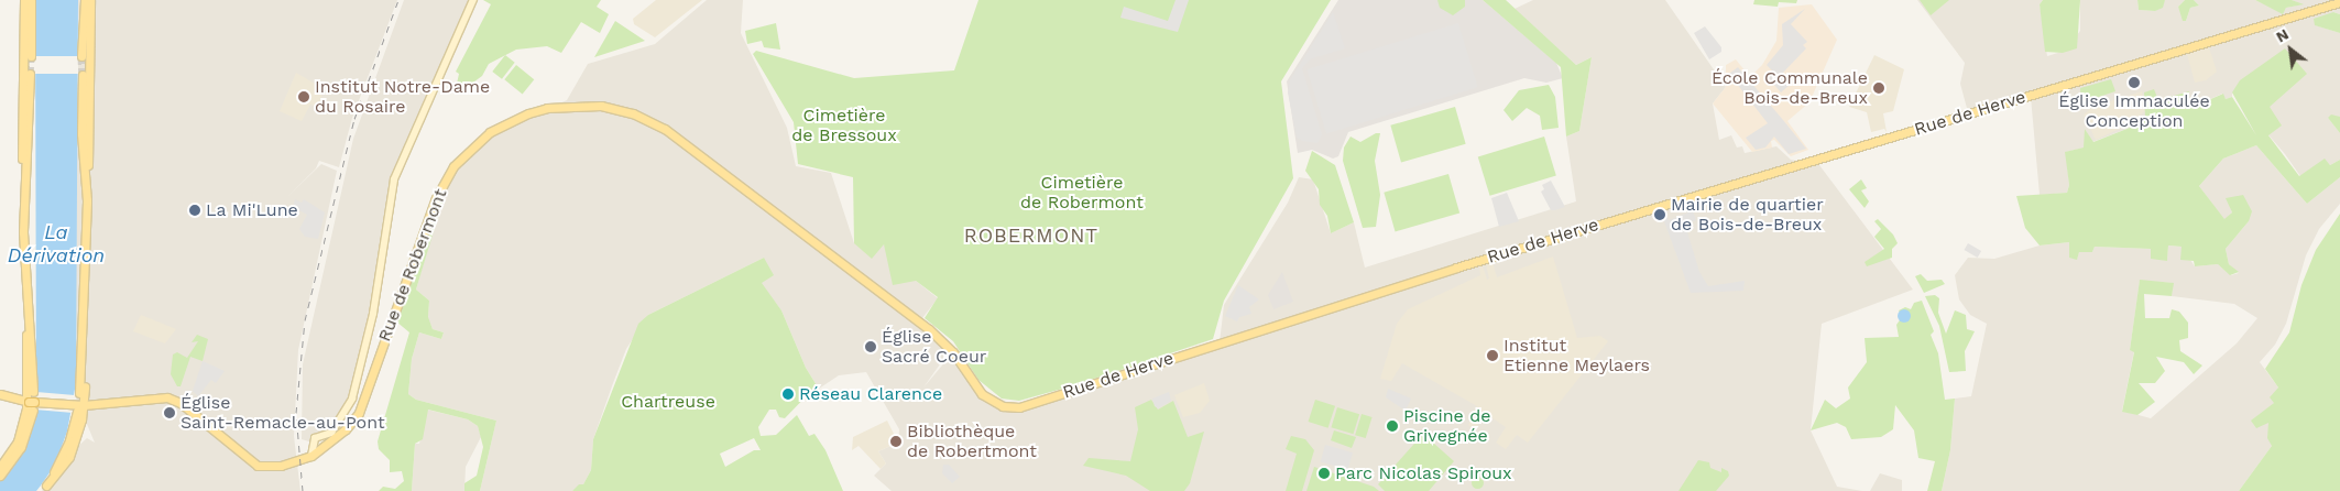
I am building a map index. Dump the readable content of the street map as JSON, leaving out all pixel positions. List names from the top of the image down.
{
  "streets": {
    "main road": ["Rue de Herve", "Rue de Robermont"]
  },
  "crossings": [
    ["Rue de Herve", "Rue de Robermont"]
  ],
  "districts": ["ROBERMONT"],
  "water": ["La Dérivation"],
  "parks": ["Cimetière de Bressoux", "Cimetière de Robermont", "Chartreuse"],
  "places": [
    "Église Immaculée Conception",
    "École Communale Bois-de-Breux",
    "Institut Notre-Dame du Rosaire",
    "La Mi'Lune",
    "Mairie de quartier de Bois-de-Breux",
    "Église Sacré Coeur",
    "Institut Etienne Meylaers",
    "Réseau Clarence",
    "Église Saint-Remacle-au-Pont",
    "Piscine de Grivegnée",
    "Bibliothèque de Robertmont",
    "Parc Nicolas Spiroux"
  ],
  "north": "top left"
}
